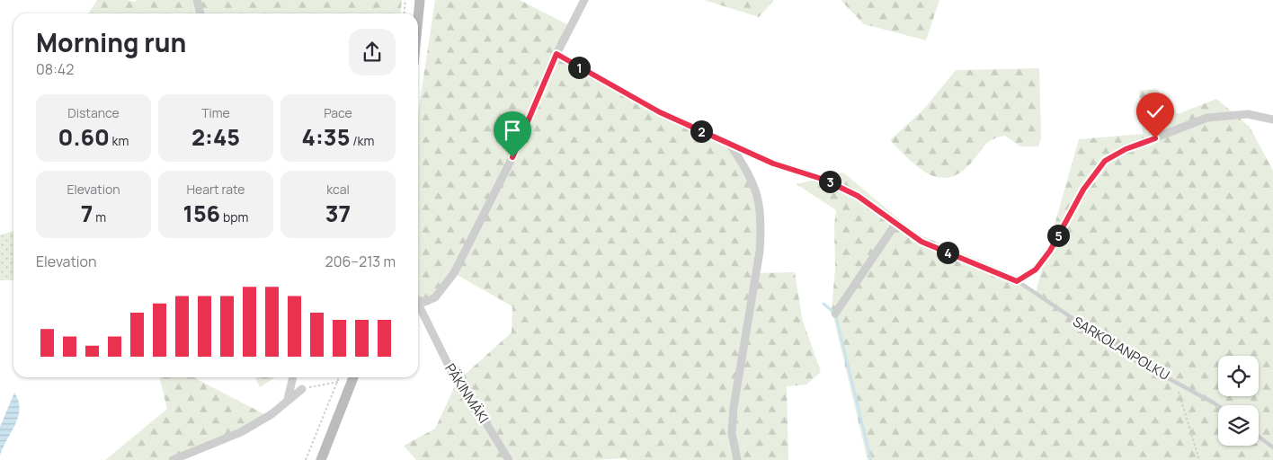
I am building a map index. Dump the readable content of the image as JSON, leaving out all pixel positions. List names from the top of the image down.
{
  "streets": {
    "street": ["PÄKINMÄKI"],
    "lane": ["SARKOLANPOLKU"]
  },
  "page": {
    "heading": ["Morning run", "08:42"],
    "pins": [
      "1",
      "2",
      "3",
      "5",
      "4"
    ],
    "stats": [
      ["Distance", "0.60 km"],
      ["Time", "2:45"],
      ["Pace", "4:35 /km"],
      ["Elevation", "7 m"],
      ["Heart rate", "156 bpm"],
      ["kcal", "37"]
    ],
    "chart": ["Elevation", "206–213 m"]
  }
}
